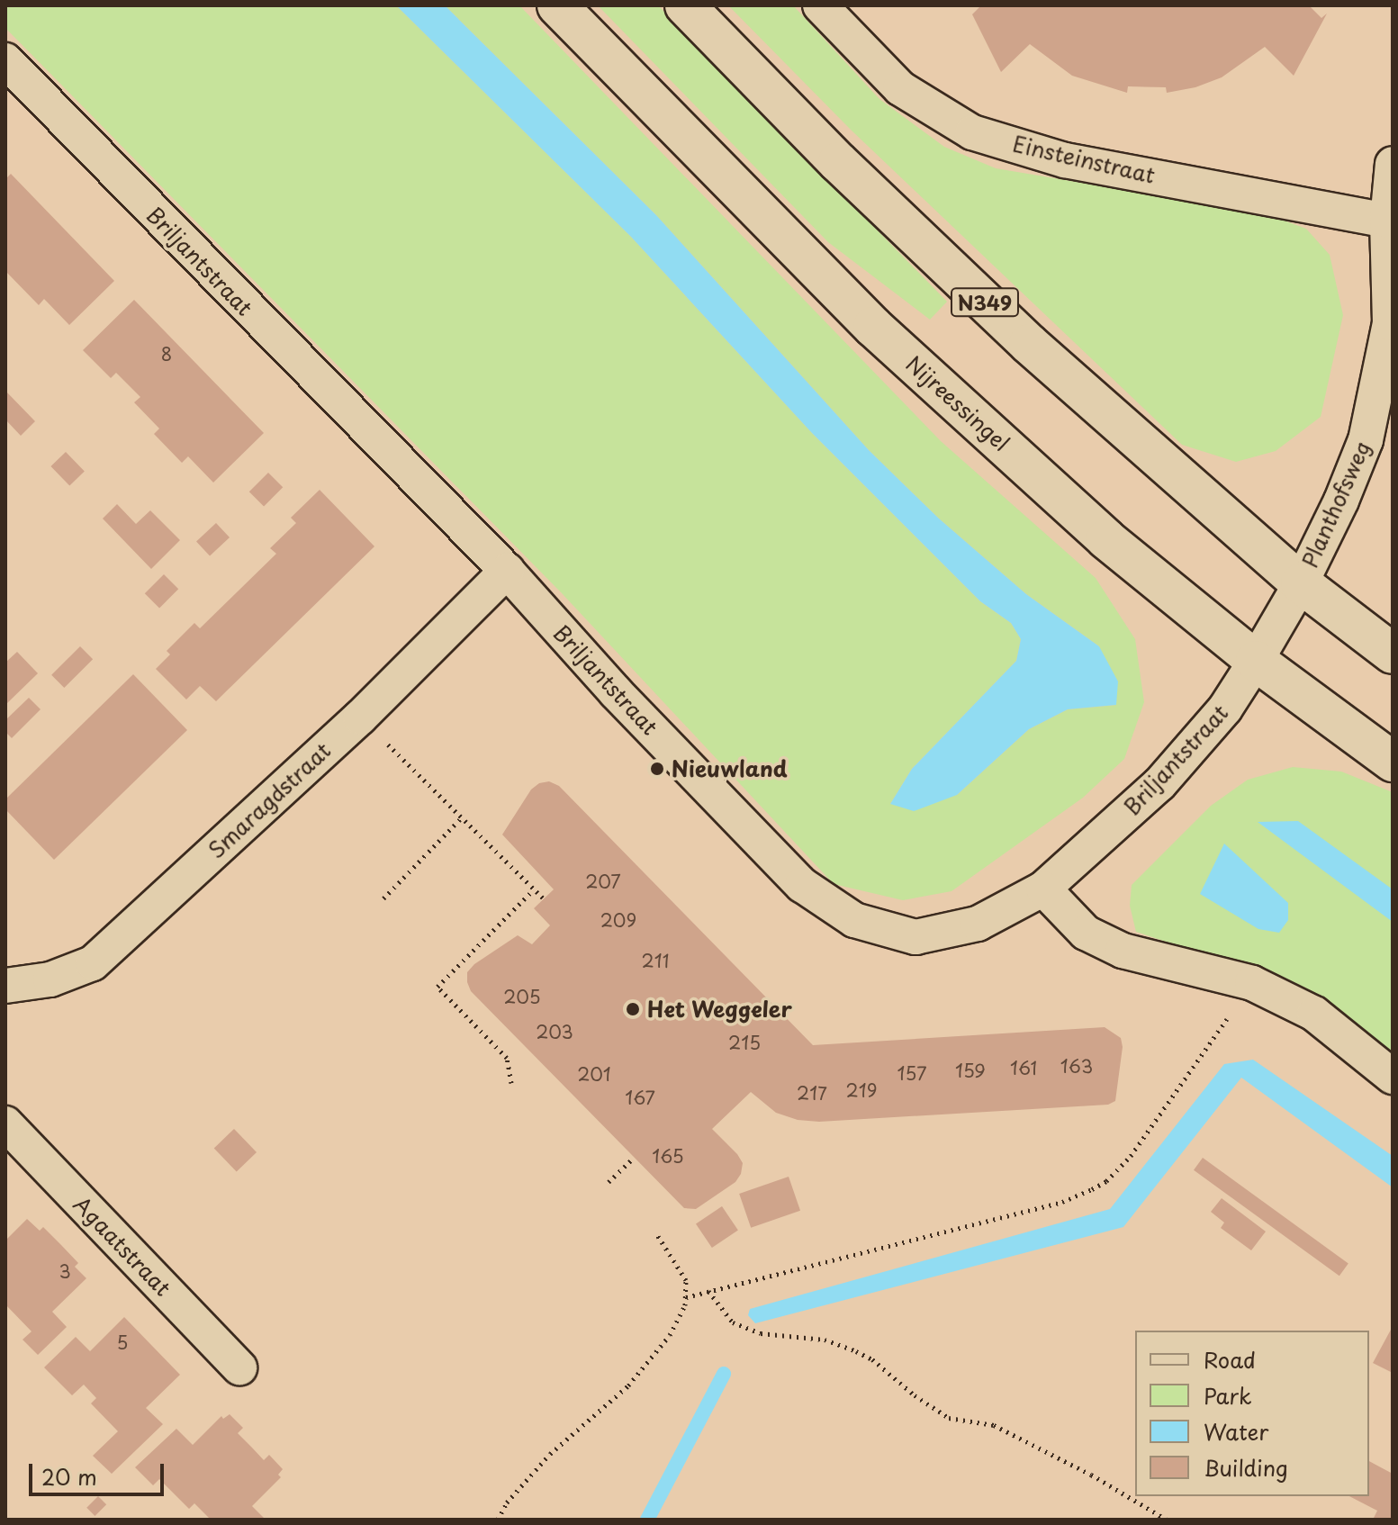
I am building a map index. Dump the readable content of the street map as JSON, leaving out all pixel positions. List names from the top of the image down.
{
  "streets": {
    "main road": ["N349", "Nijreessingel"],
    "street": [
      "Einsteinstraat",
      "Briljantstraat",
      "Planthofsweg",
      "Smaragdstraat",
      "Agaatstraat"
    ]
  },
  "crossings": [
    ["Einsteinstraat", "Planthofsweg"],
    ["Briljantstraat", "Nijreessingel"],
    ["Briljantstraat", "Planthofsweg"],
    ["Briljantstraat", "Smaragdstraat"],
    ["N349", "Planthofsweg"],
    ["Nijreessingel", "Planthofsweg"]
  ],
  "places": ["Nieuwland", "Het Weggeler"],
  "house_numbers": [
    "8",
    "207",
    "209",
    "211",
    "205",
    "203",
    "215",
    "163",
    "161",
    "159",
    "157",
    "201",
    "219",
    "217",
    "167",
    "165",
    "3",
    "5"
  ],
  "legend": [
    "Road",
    "Park",
    "Water",
    "Building"
  ],
  "scale_bar": "20 m"
}
